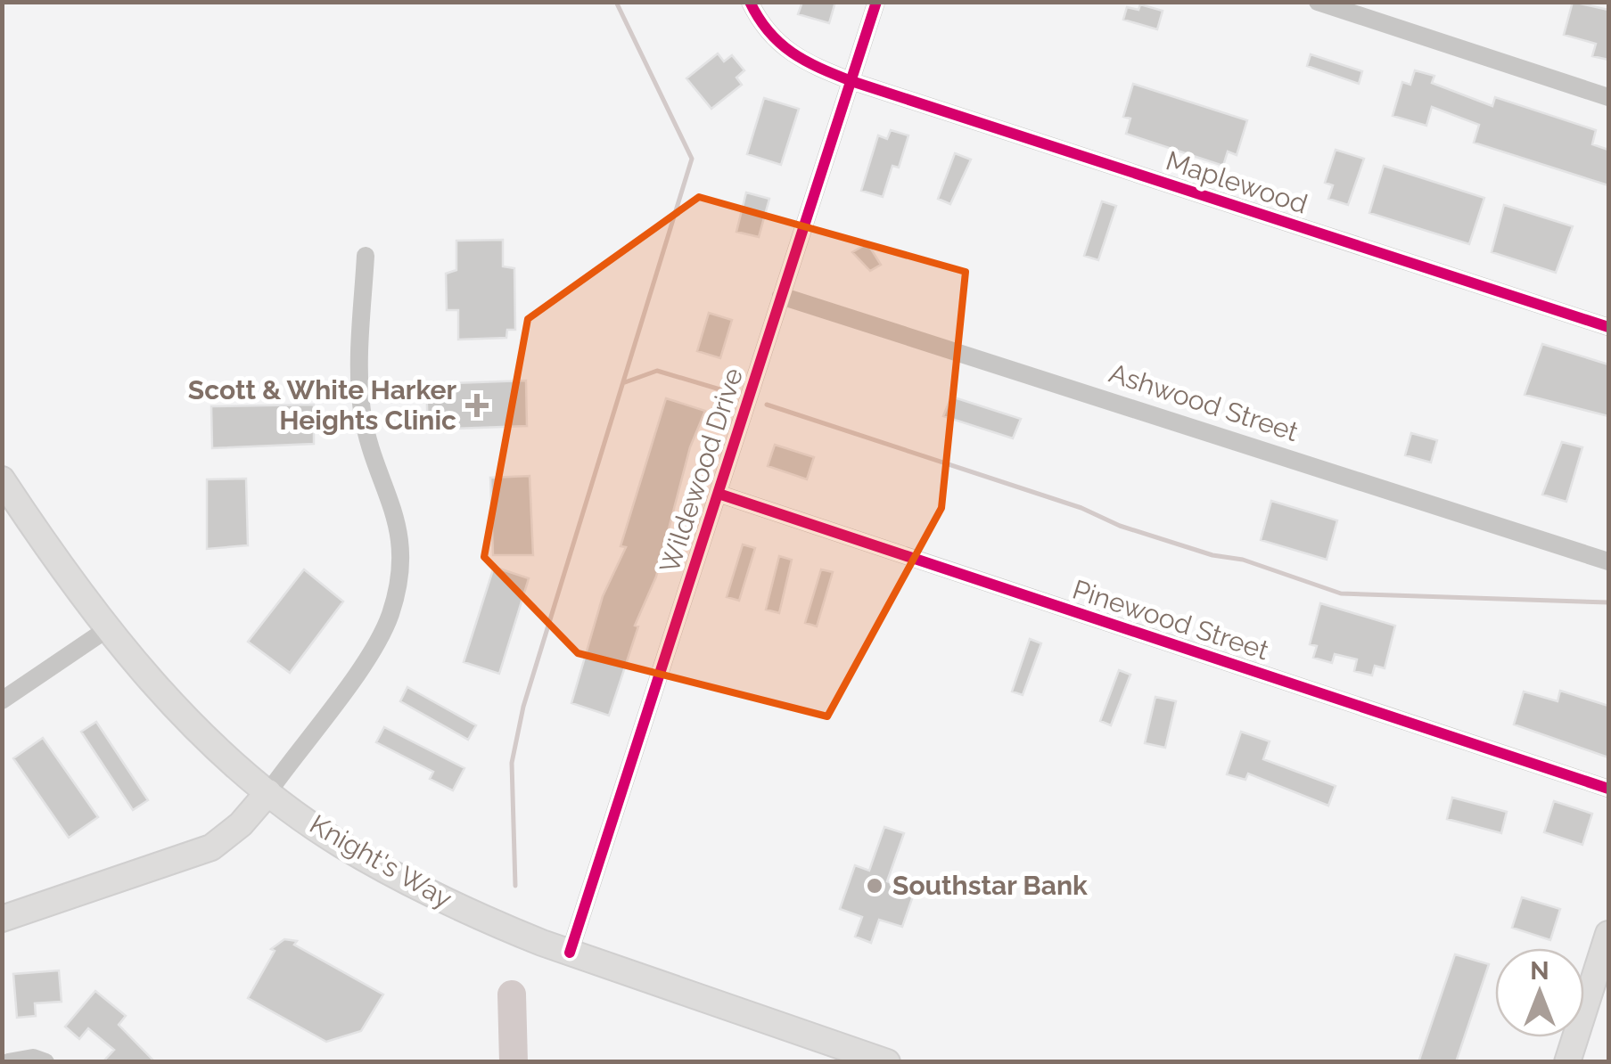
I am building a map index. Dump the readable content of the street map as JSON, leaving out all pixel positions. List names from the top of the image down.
{
  "streets": {
    "main road": ["Knight's Way"],
    "street": [
      "Maplewood",
      "Ashwood Street",
      "Wildewood Drive",
      "Pinewood Street"
    ]
  },
  "crossings": [
    ["Maplewood", "Wildewood Drive"],
    ["Ashwood Street", "Wildewood Drive"],
    ["Wildewood Drive", "Pinewood Street"],
    ["Wildewood Drive", "Knight's Way"]
  ],
  "places": {
    "health": ["Scott & White Harker Heights Clinic"],
    "other": ["Southstar Bank"]
  },
  "north": "top"
}
